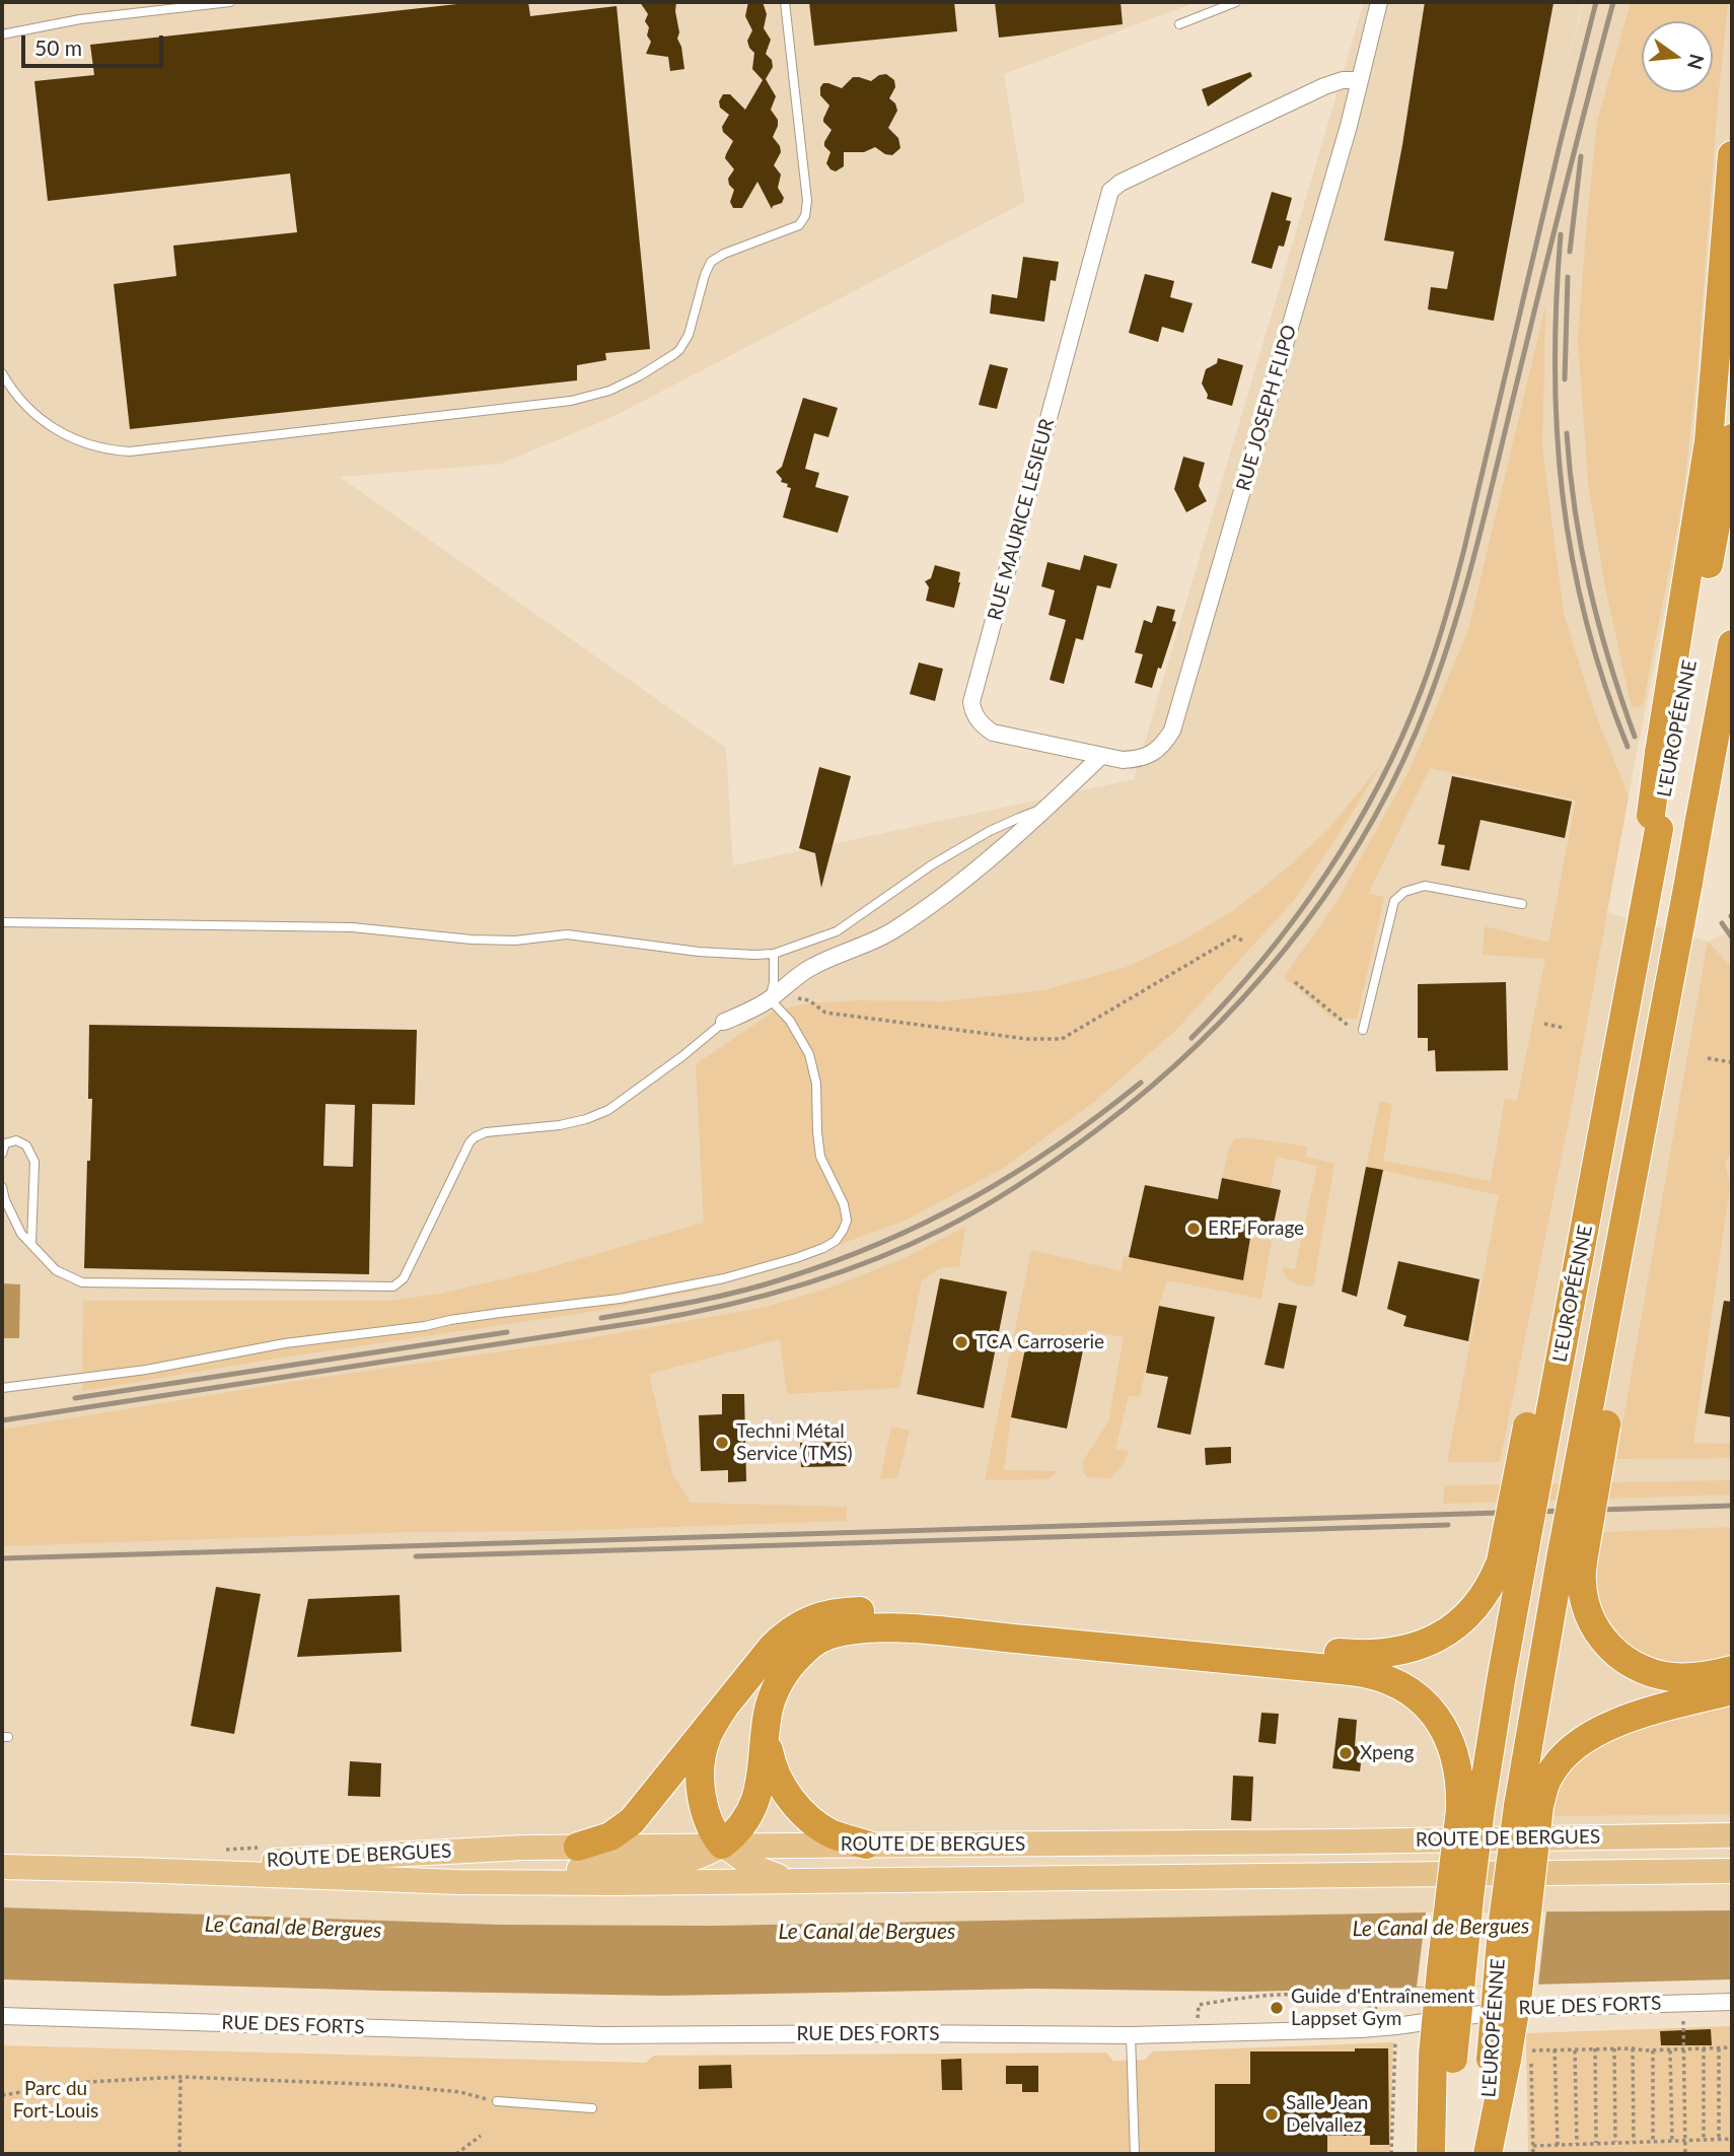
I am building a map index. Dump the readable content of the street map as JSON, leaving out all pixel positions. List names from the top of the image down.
{
  "streets": {
    "highway": ["L'EUROPÉENNE"],
    "main road": ["ROUTE DE BERGUES"],
    "street": ["RUE JOSEPH FLIPO", "RUE MAURICE LESIEUR", "RUE DES FORTS"]
  },
  "crossings": [
    ["RUE JOSEPH FLIPO", "RUE MAURICE LESIEUR"]
  ],
  "water": ["Le Canal de Bergues"],
  "parks": ["Parc du Fort-Louis"],
  "places": [
    "ERF Forage",
    "TCA Carroserie",
    "Techni Métal Service (TMS)",
    "Xpeng",
    "Guide d'Entraînement Lappset Gym",
    "Salle Jean Delvallez"
  ],
  "scale_bar": "50 m",
  "north": "right"
}
